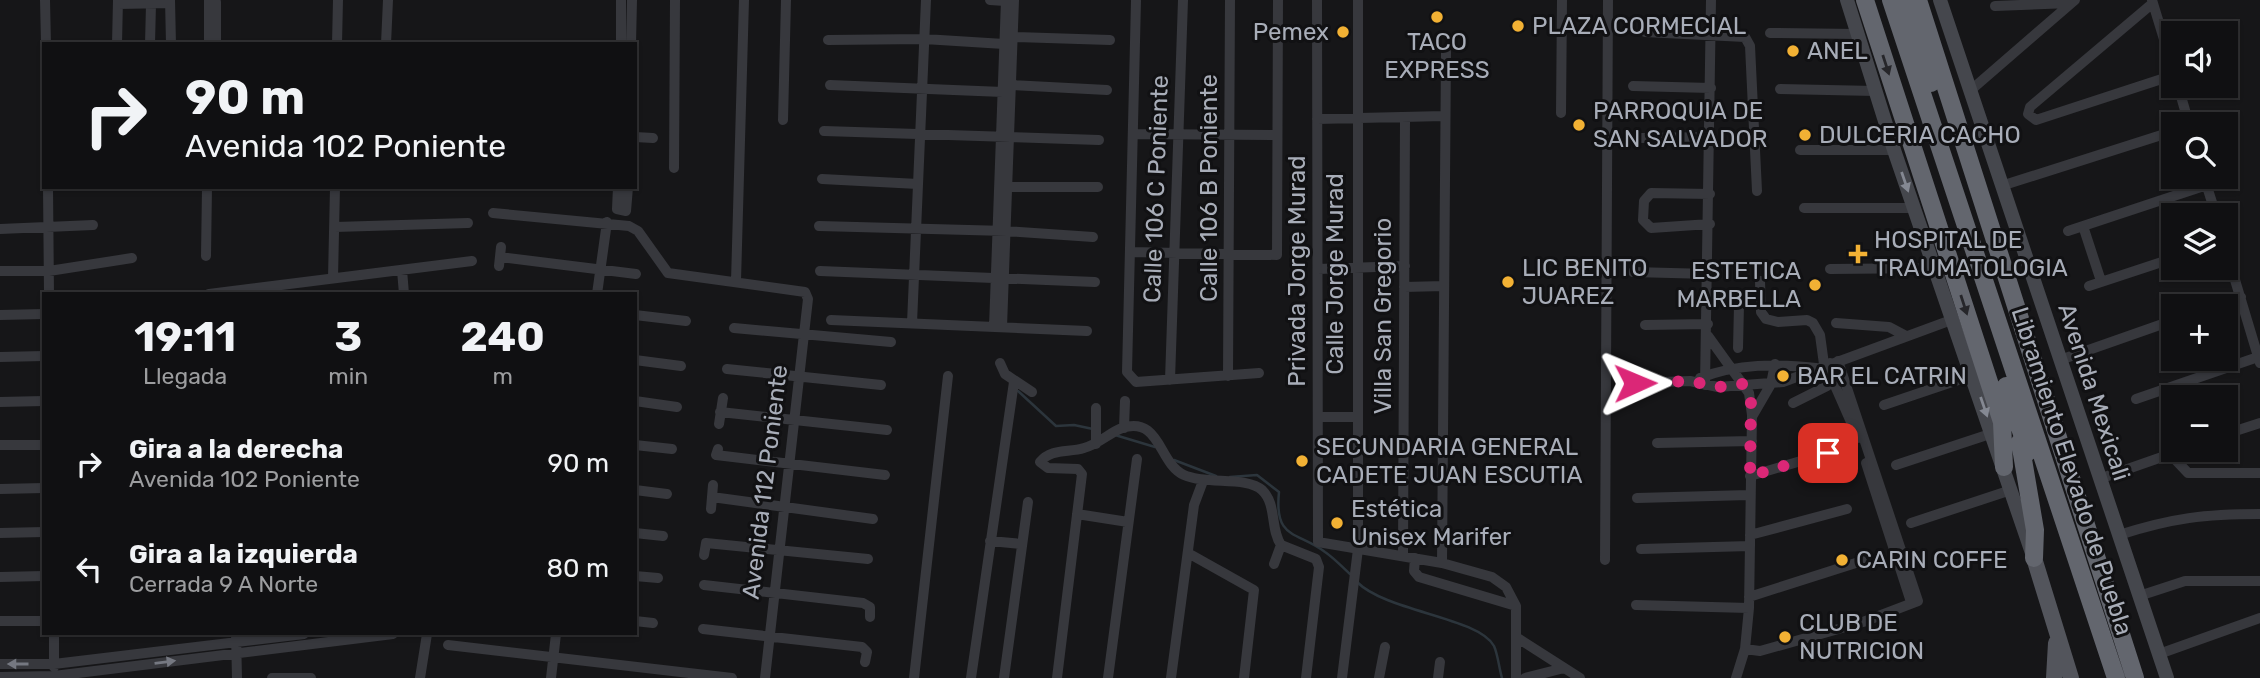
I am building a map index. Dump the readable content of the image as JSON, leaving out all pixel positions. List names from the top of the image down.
{
  "streets": {
    "highway": ["Libramiento Elevado de Puebla"],
    "street": [
      "Calle 106 B Poniente",
      "Calle 106 C Poniente",
      "Privada Jorge Murad",
      "Calle Jorge Murad",
      "Villa San Gregorio",
      "Avenida Mexicali",
      "Avenida 112 Poniente"
    ]
  },
  "crossings": [
    ["Privada Jorge Murad", "Calle Jorge Murad"]
  ],
  "places": {
    "other": [
      "TACO EXPRESS",
      "PLAZA CORMECIAL",
      "Pemex",
      "ANEL",
      "PARROQUIA DE SAN SALVADOR",
      "DULCERIA CACHO",
      "LIC BENITO JUAREZ",
      "ESTETICA MARBELLA",
      "BAR EL CATRIN",
      "SECUNDARIA GENERAL CADETE JUAN ESCUTIA",
      "Estética Unisex Marifer",
      "CARIN COFFE",
      "CLUB DE NUTRICION"
    ],
    "health": ["HOSPITAL DE TRAUMATOLOGIA"]
  },
  "page": {
    "map_buttons": ["+", "−"],
    "turn": ["90 m", "Avenida 102 Poniente"],
    "eta": [
      "19:11",
      "Llegada",
      "3",
      "min",
      "240",
      "m"
    ],
    "list": [
      {
        "name": "Gira a la derecha",
        "note": "Avenida 102 Poniente",
        "value": "90 m"
      },
      {
        "name": "Gira a la izquierda",
        "note": "Cerrada 9 A Norte",
        "value": "80 m"
      }
    ]
  }
}
